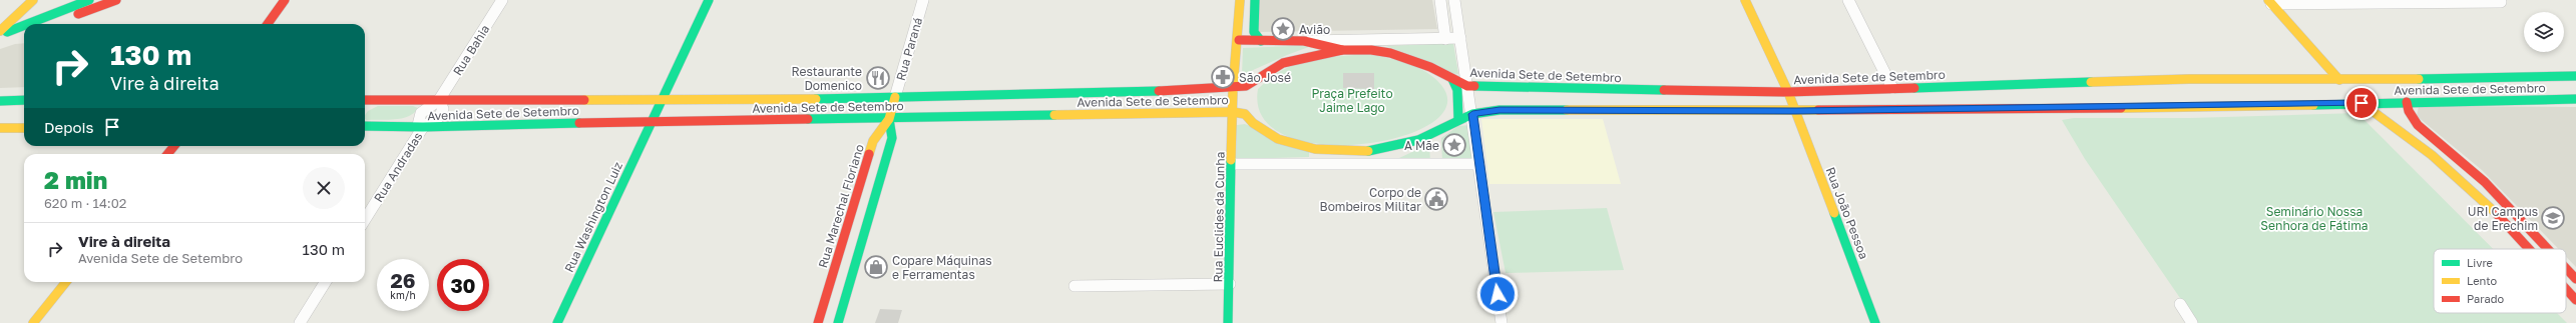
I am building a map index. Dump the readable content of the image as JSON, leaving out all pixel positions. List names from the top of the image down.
{
  "streets": {
    "main road": [
      "Avenida Sete de Setembro",
      "Rua Marechal Floriano",
      "Rua João Pessoa",
      "Rua Washington Luiz",
      "Rua Euclides da Cunha"
    ],
    "street": ["Rua Paraná", "Rua Bahia", "Rua Andradas"]
  },
  "crossings": [
    ["Rua Paraná", "Avenida Sete de Setembro"],
    ["Rua Bahia", "Avenida Sete de Setembro"],
    ["Avenida Sete de Setembro", "Rua Andradas"],
    ["Avenida Sete de Setembro", "Rua Marechal Floriano"],
    ["Avenida Sete de Setembro", "Rua João Pessoa"],
    ["Avenida Sete de Setembro", "Rua Washington Luiz"],
    ["Avenida Sete de Setembro", "Rua Euclides da Cunha"]
  ],
  "parks": ["Praça Prefeito Jaime Lago", "Seminário Nossa Senhora de Fátima"],
  "places": {
    "place": ["Avião", "A Mãe"],
    "pharmacy": ["São José"],
    "restaurant": ["Restaurante Domenico"],
    "public building": ["Corpo de Bombeiros Militar"],
    "school or university": ["URI Campus de Erechim"],
    "shop": ["Copare Máquinas e Ferramentas"]
  },
  "legend": ["Livre", "Lento", "Parado"],
  "page": {
    "turn": ["130 m", "Vire à direita"],
    "then": "Depois",
    "heading": ["2 min", "620 m · 14:02"],
    "list": [
      {
        "name": "Vire à direita",
        "note": "Avenida Sete de Setembro",
        "value": "130 m"
      }
    ],
    "speed": "26 km/h",
    "limit": "30"
  }
}
